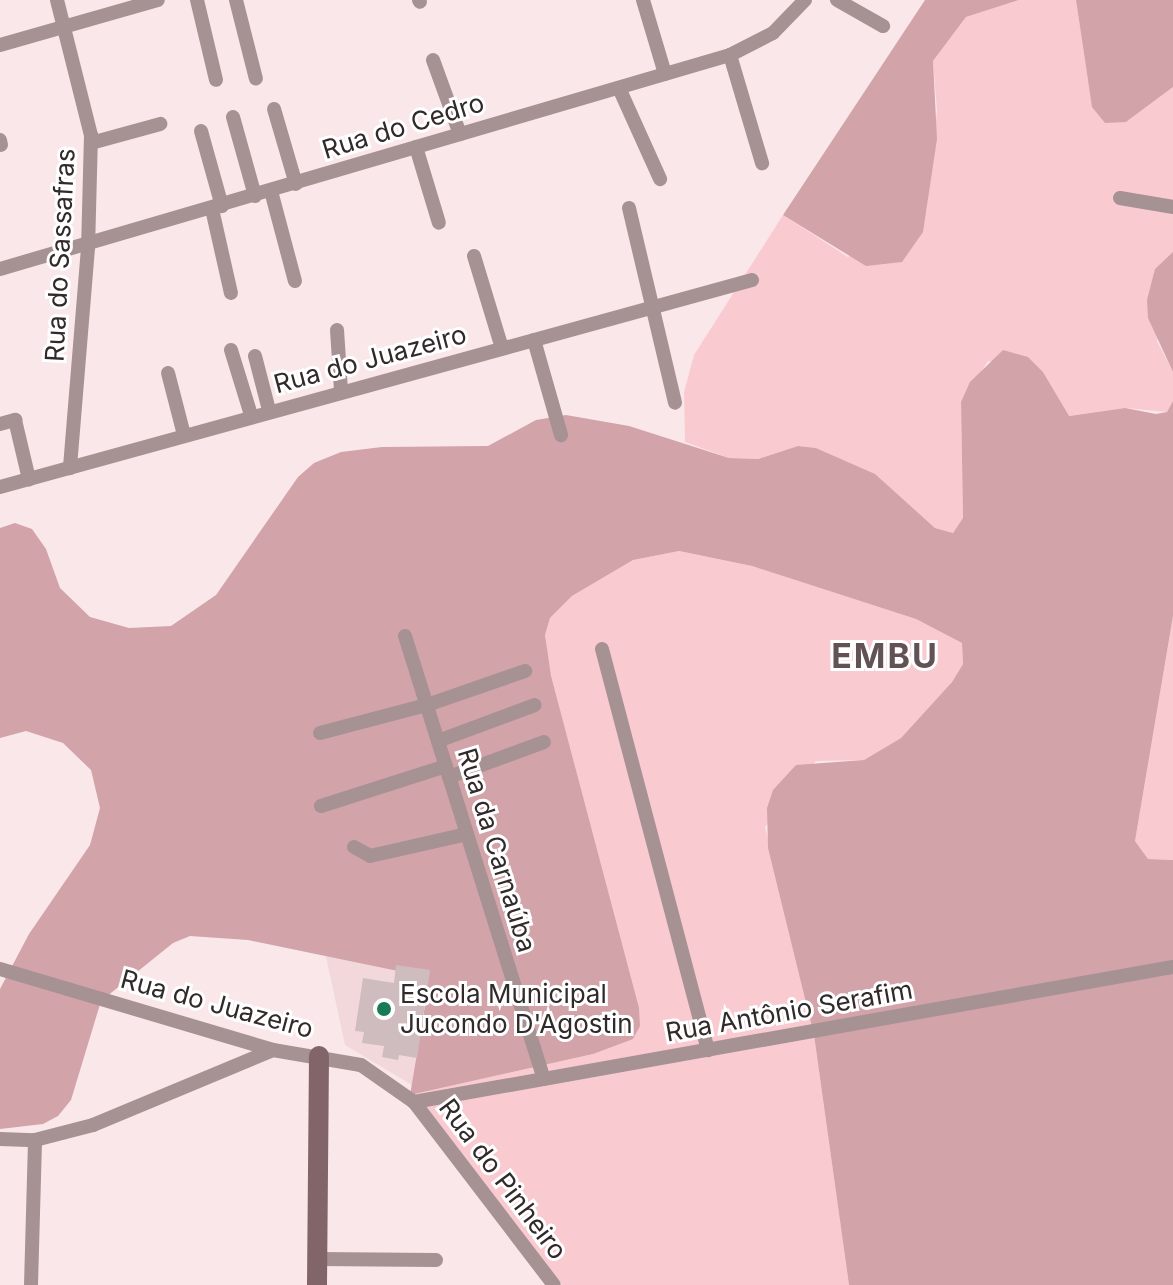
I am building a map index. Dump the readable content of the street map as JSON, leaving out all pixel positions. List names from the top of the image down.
{
  "streets": {
    "street": [
      "Rua do Cedro",
      "Rua do Sassafras",
      "Rua do Juazeiro",
      "Rua da Carnaúba",
      "Rua Antônio Serafim",
      "Rua do Pinheiro"
    ]
  },
  "crossings": [
    ["Rua do Cedro", "Rua do Sassafras"],
    ["Rua do Sassafras", "Rua do Juazeiro"],
    ["Rua do Juazeiro", "Rua Antônio Serafim"],
    ["Rua do Juazeiro", "Rua do Pinheiro"],
    ["Rua da Carnaúba", "Rua Antônio Serafim"],
    ["Rua Antônio Serafim", "Rua do Pinheiro"]
  ],
  "districts": ["EMBU"],
  "places": ["Escola Municipal Jucondo D'Agostin"]
}
